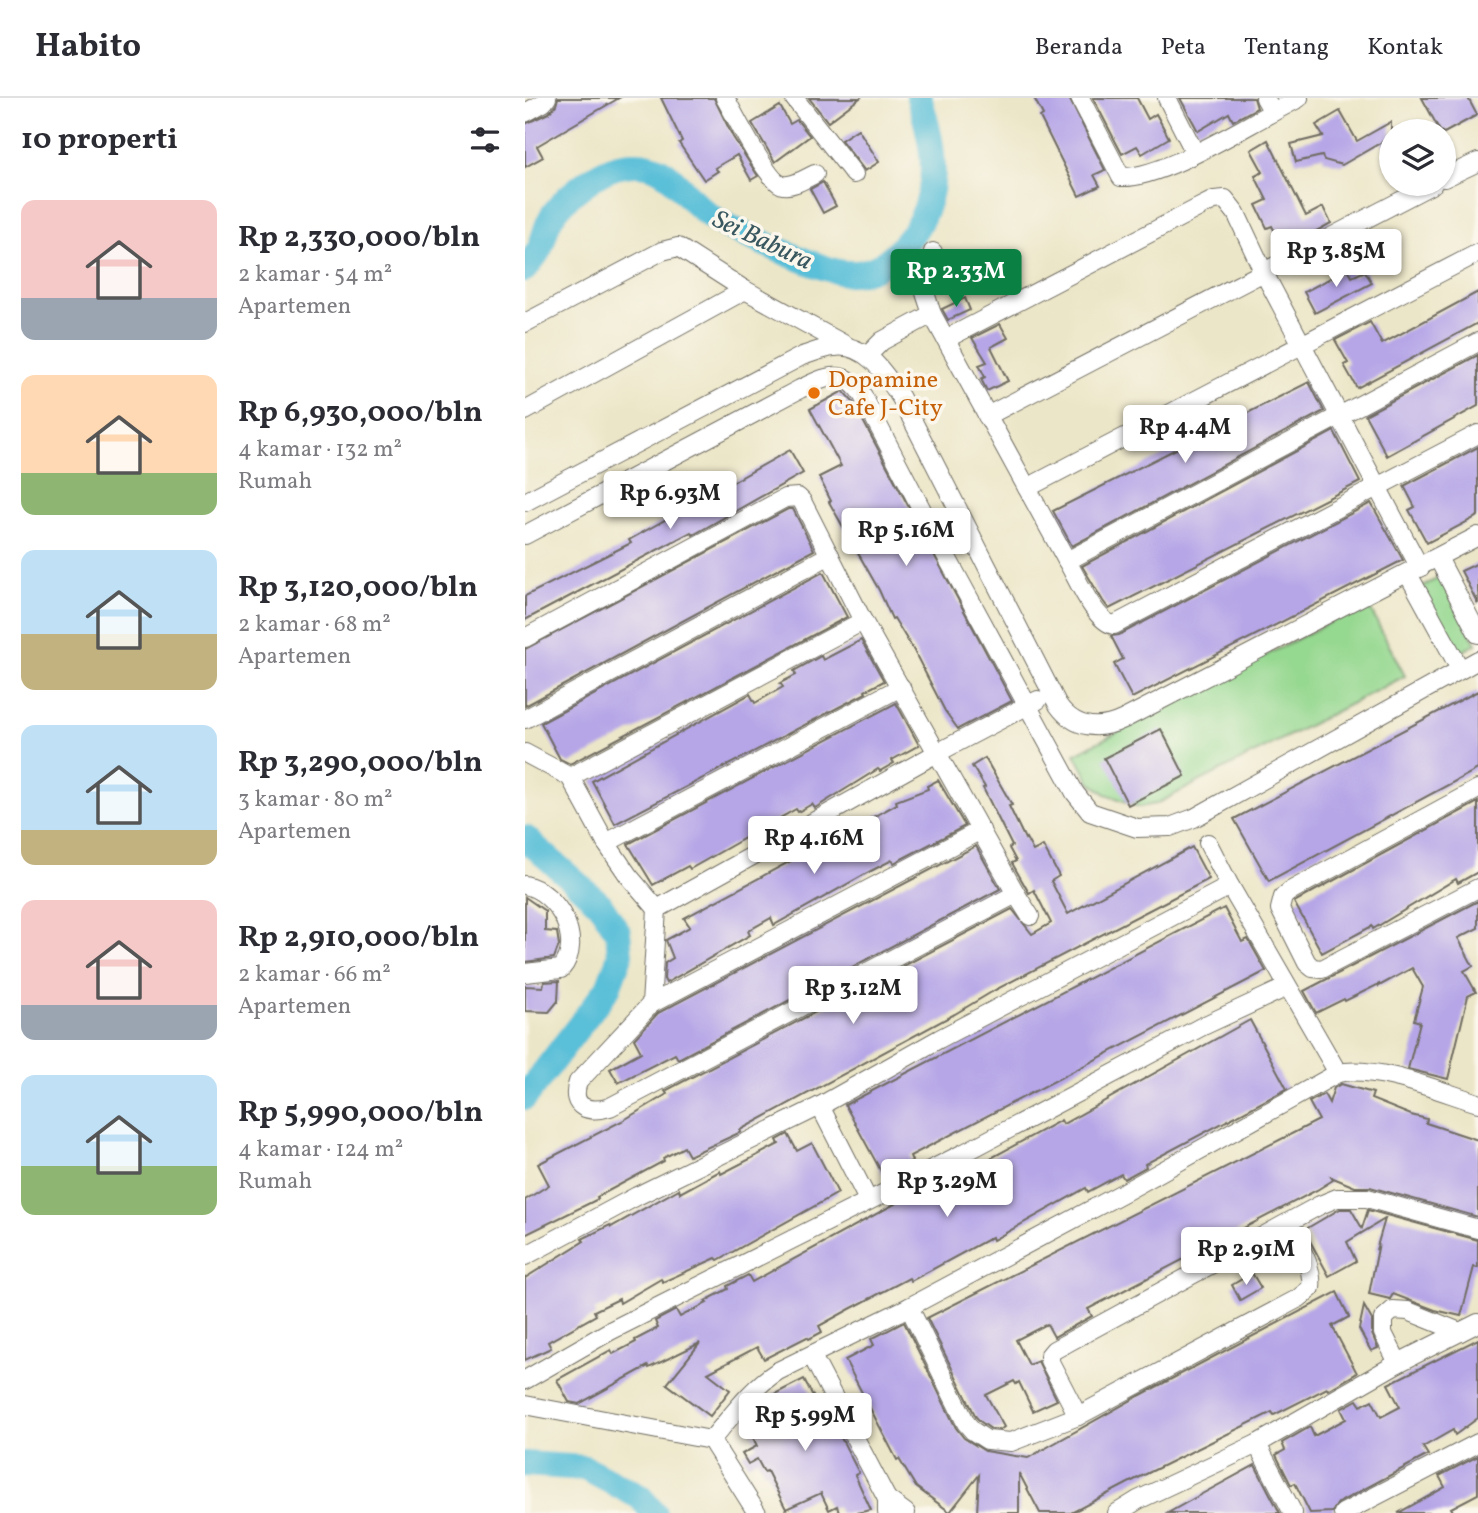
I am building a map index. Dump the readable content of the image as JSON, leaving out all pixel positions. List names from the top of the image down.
{
  "water": ["Sei Babura"],
  "places": ["Dopamine Cafe J-City"],
  "page": {
    "header": "Habito",
    "nav": [
      "Beranda",
      "Peta",
      "Tentang",
      "Kontak"
    ],
    "heading": "10 properti",
    "list": [
      {
        "name": "Rp 2,330,000/bln",
        "note": "2 kamar · 54 m² · Apartemen"
      },
      {
        "name": "Rp 6,930,000/bln",
        "note": "4 kamar · 132 m² · Rumah"
      },
      {
        "name": "Rp 3,120,000/bln",
        "note": "2 kamar · 68 m² · Apartemen"
      },
      {
        "name": "Rp 3,290,000/bln",
        "note": "3 kamar · 80 m² · Apartemen"
      },
      {
        "name": "Rp 2,910,000/bln",
        "note": "2 kamar · 66 m² · Apartemen"
      },
      {
        "name": "Rp 5,990,000/bln",
        "note": "4 kamar · 124 m² · Rumah"
      }
    ],
    "price": [
      "Rp 3.85M",
      "Rp 2.33M",
      "Rp 4.4M",
      "Rp 6.93M",
      "Rp 5.16M",
      "Rp 4.16M",
      "Rp 3.12M",
      "Rp 3.29M",
      "Rp 2.91M",
      "Rp 5.99M"
    ]
  }
}
